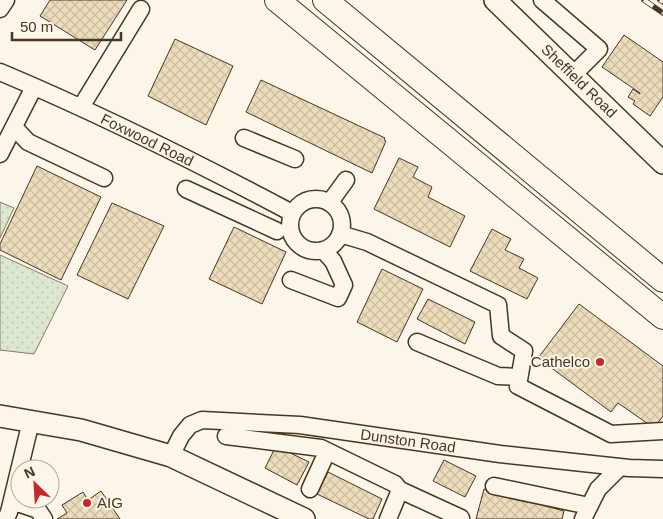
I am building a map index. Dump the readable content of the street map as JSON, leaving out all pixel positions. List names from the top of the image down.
{
  "streets": {
    "main road": ["Sheffield Road"],
    "street": ["Foxwood Road", "Dunston Road"]
  },
  "places": ["Cathelco", "AIG"],
  "scale_bar": "50 m",
  "north": "top left"
}
